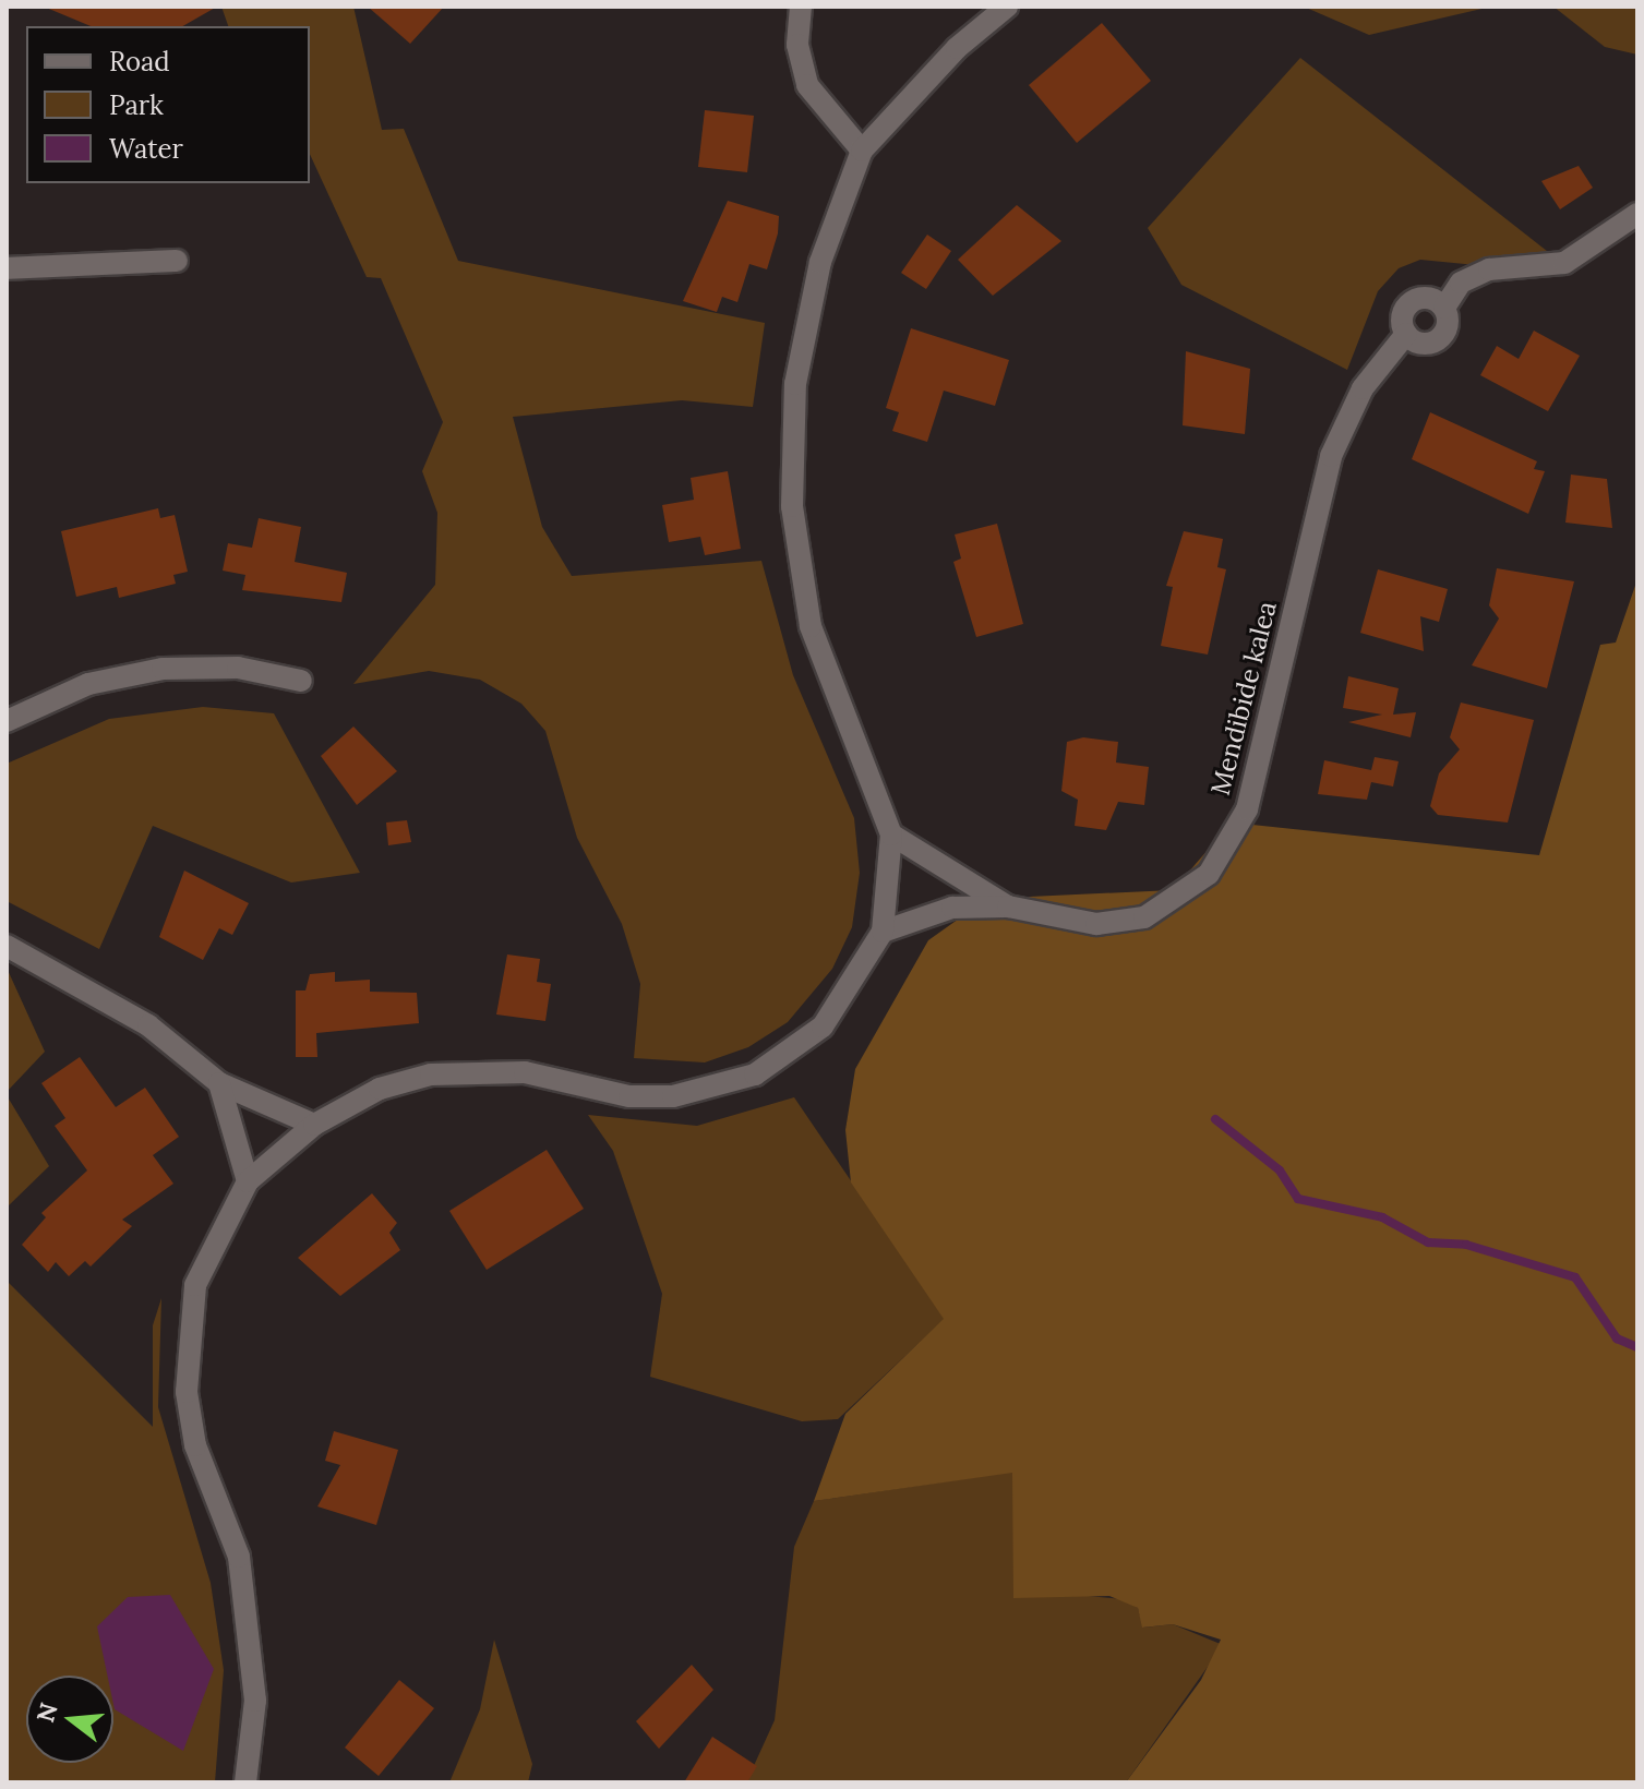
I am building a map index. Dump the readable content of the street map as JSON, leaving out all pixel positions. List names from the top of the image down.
{
  "streets": {
    "street": ["Mendibide kalea"]
  },
  "legend": ["Road", "Park", "Water"],
  "north": "left"
}
